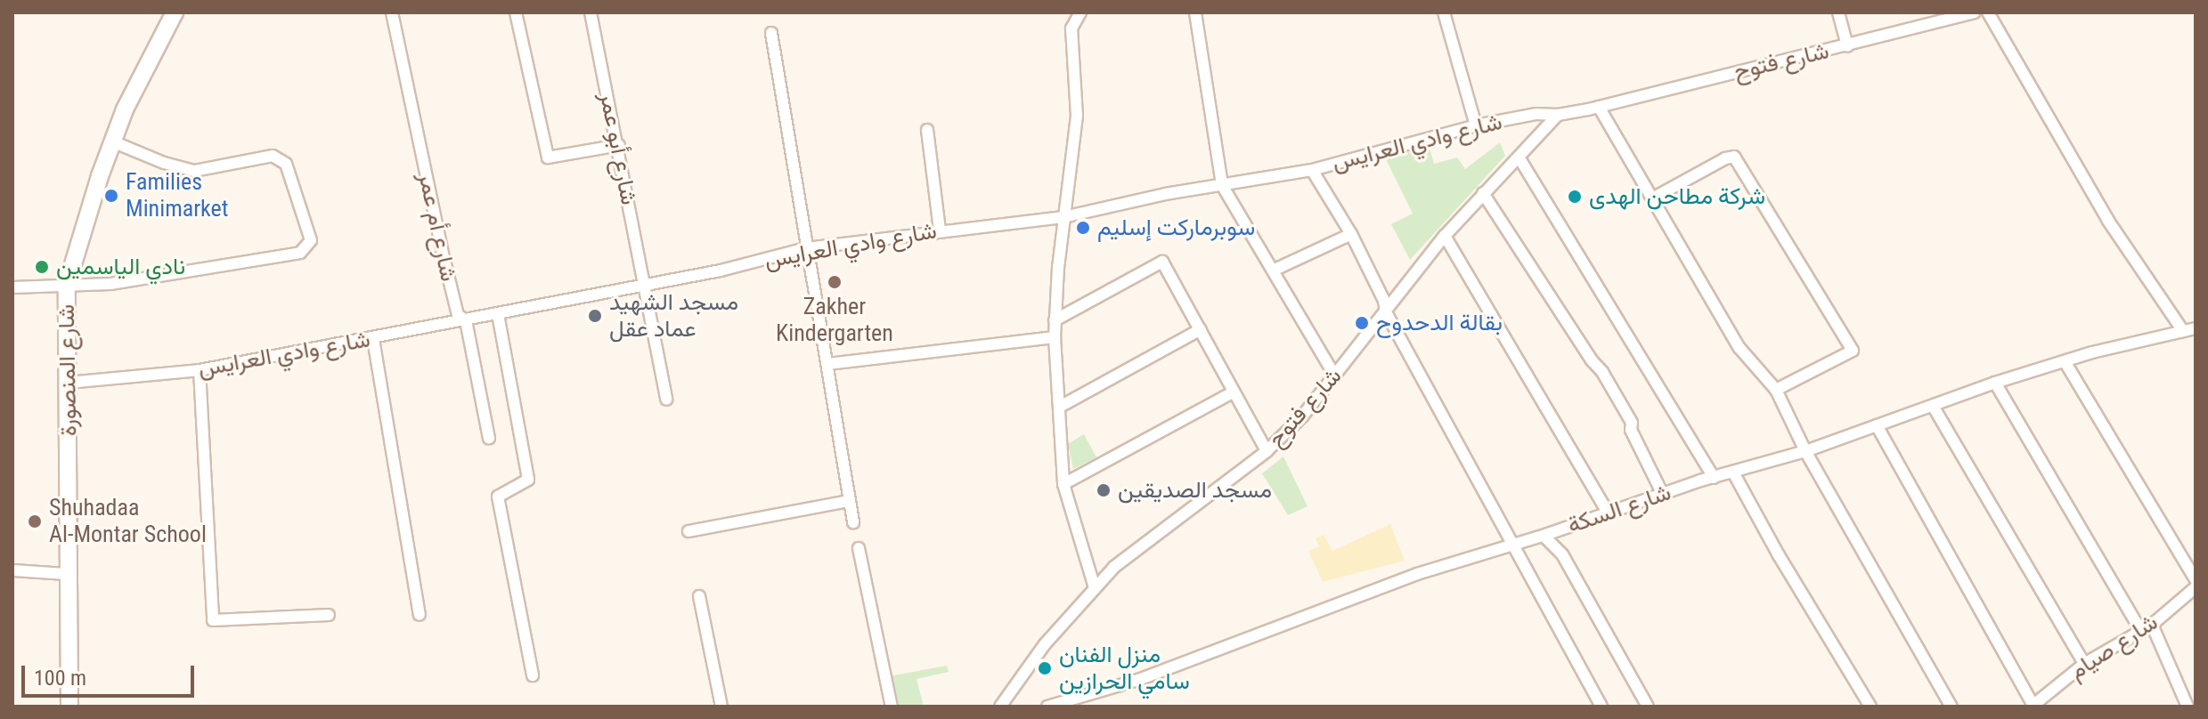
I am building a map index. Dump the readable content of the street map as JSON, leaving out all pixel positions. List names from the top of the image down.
{
  "streets": {
    "main road": ["شارع المنصورة"],
    "street": [
      "شارع فتوح",
      "شارع وادي العرايس",
      "شارع أبو عمر",
      "شارع أم عمر",
      "شارع السكة",
      "شارع صيام"
    ]
  },
  "crossings": [
    ["شارع فتوح", "شارع وادي العرايس"],
    ["شارع وادي العرايس", "شارع أبو عمر"],
    ["شارع وادي العرايس", "شارع أم عمر"],
    ["شارع وادي العرايس", "شارع المنصورة"]
  ],
  "places": [
    "Families Minimarket",
    "شركة مطاحن الهدى",
    "سوبرماركت إسليم",
    "نادي الياسمين",
    "Zakher Kindergarten",
    "مسجد الشهيد عماد عقل",
    "بقالة الدحدوح",
    "مسجد الصديقين",
    "Shuhadaa Al-Montar School",
    "منزل الفنان سامي الحرازين"
  ],
  "scale_bar": "100 m"
}
